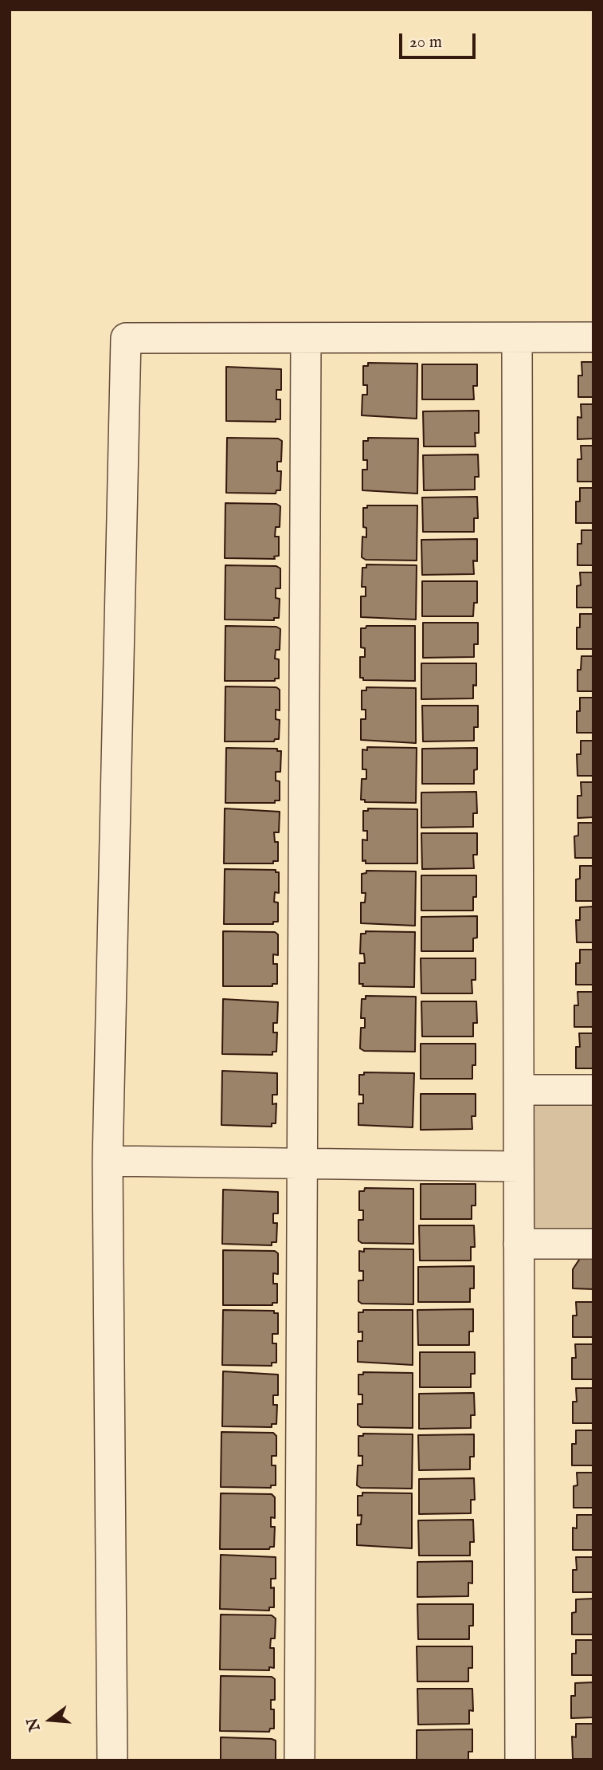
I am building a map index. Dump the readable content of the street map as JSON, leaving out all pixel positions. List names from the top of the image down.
{
  "scale_bar": "20 m",
  "north": "left"
}
